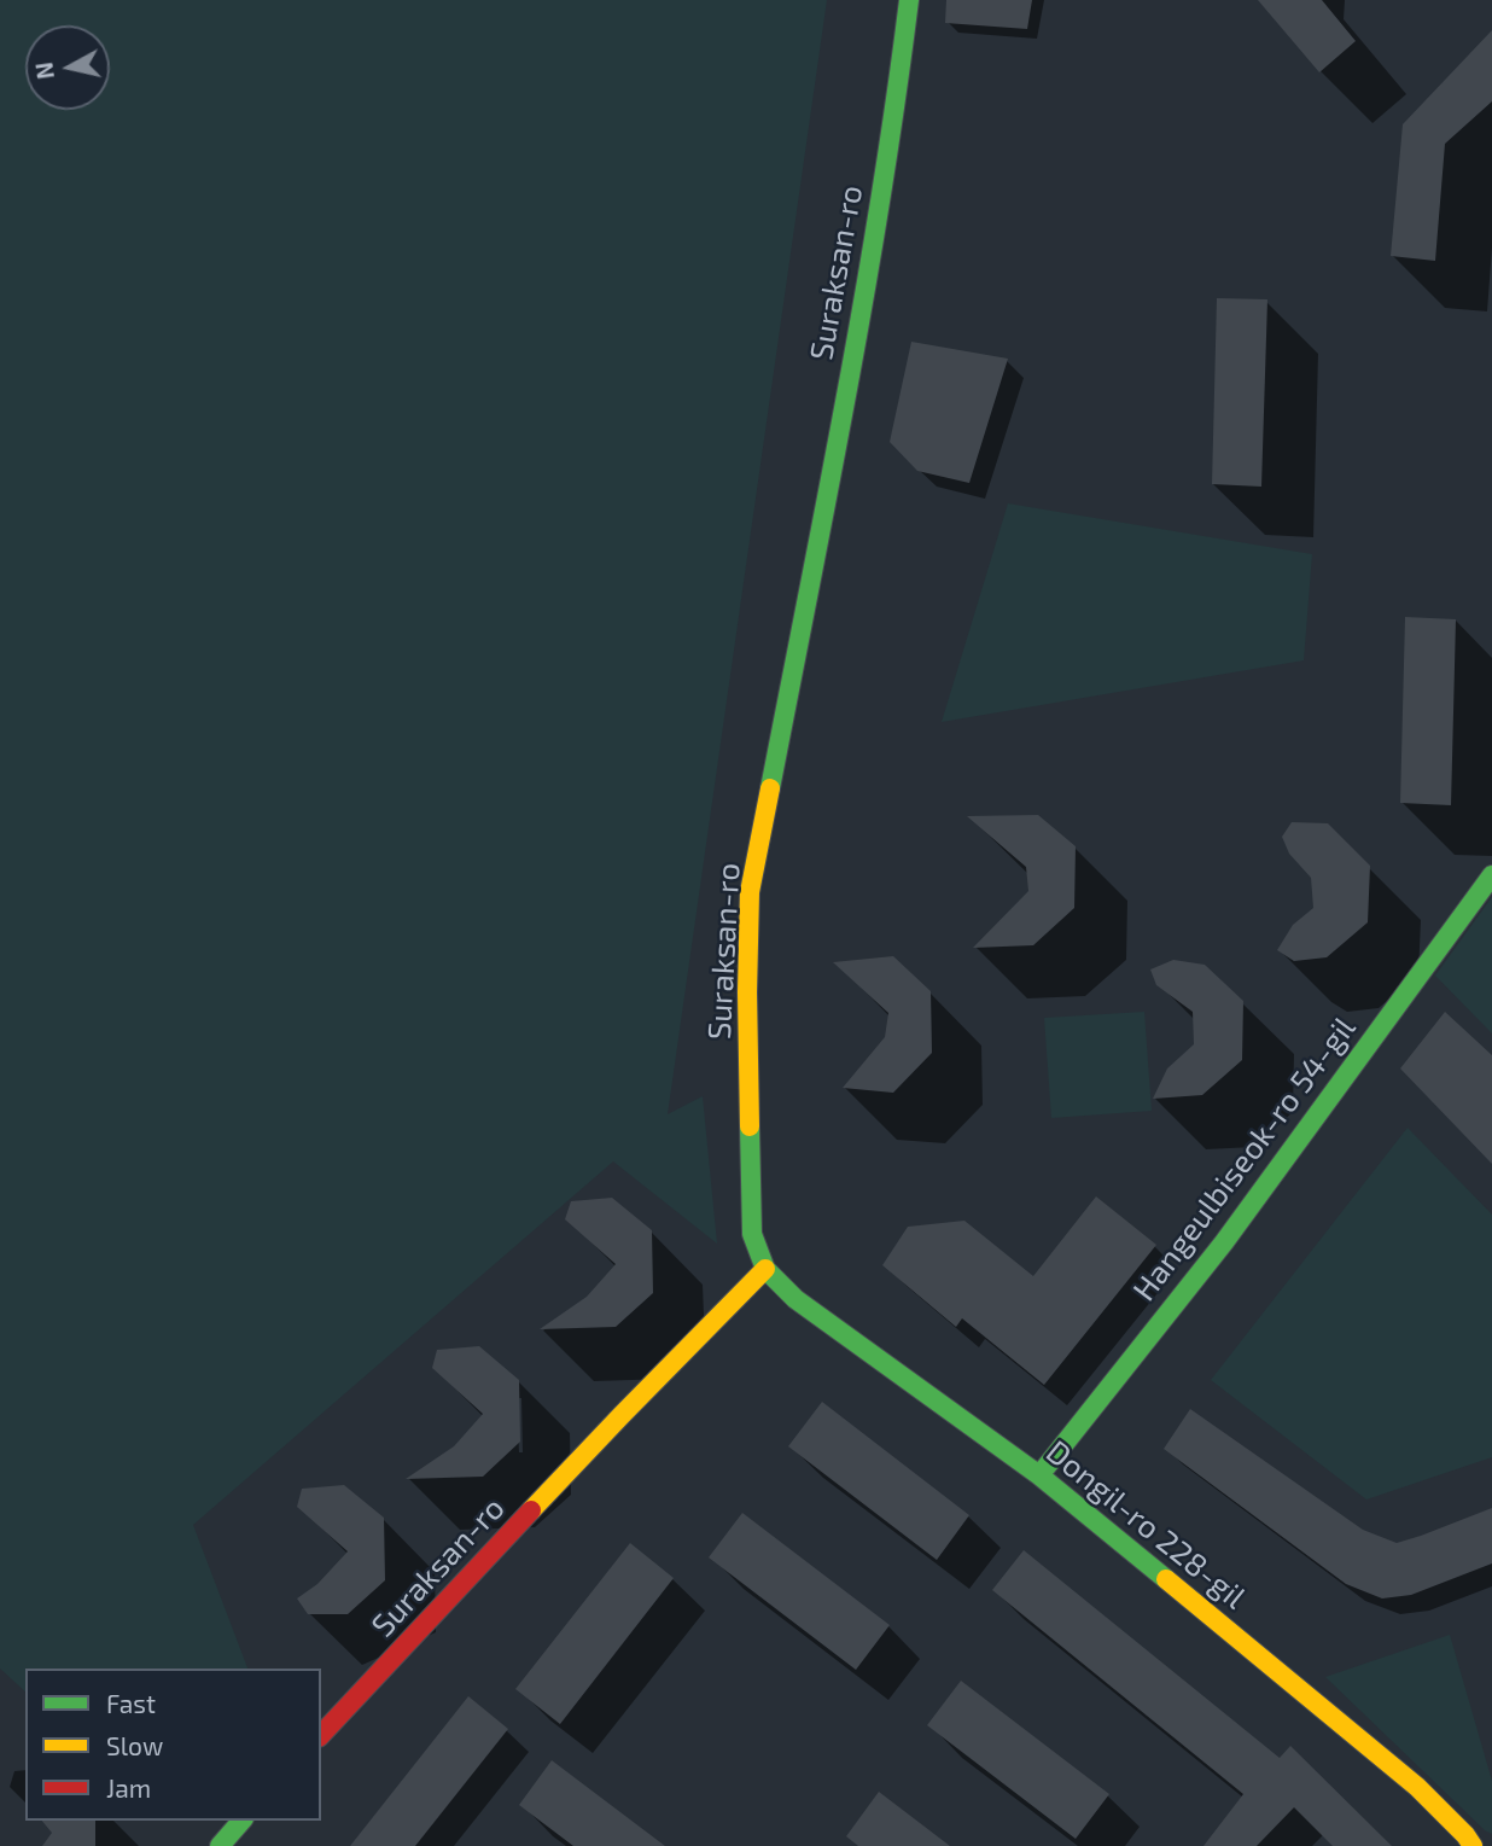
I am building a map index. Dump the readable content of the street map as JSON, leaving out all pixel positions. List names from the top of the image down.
{
  "streets": {
    "street": ["Suraksan-ro", "Hangeulbiseok-ro 54-gil", "Dongil-ro 228-gil"]
  },
  "crossings": [
    ["Suraksan-ro", "Dongil-ro 228-gil"],
    ["Hangeulbiseok-ro 54-gil", "Dongil-ro 228-gil"]
  ],
  "legend": ["Fast", "Slow", "Jam"],
  "north": "left"
}
